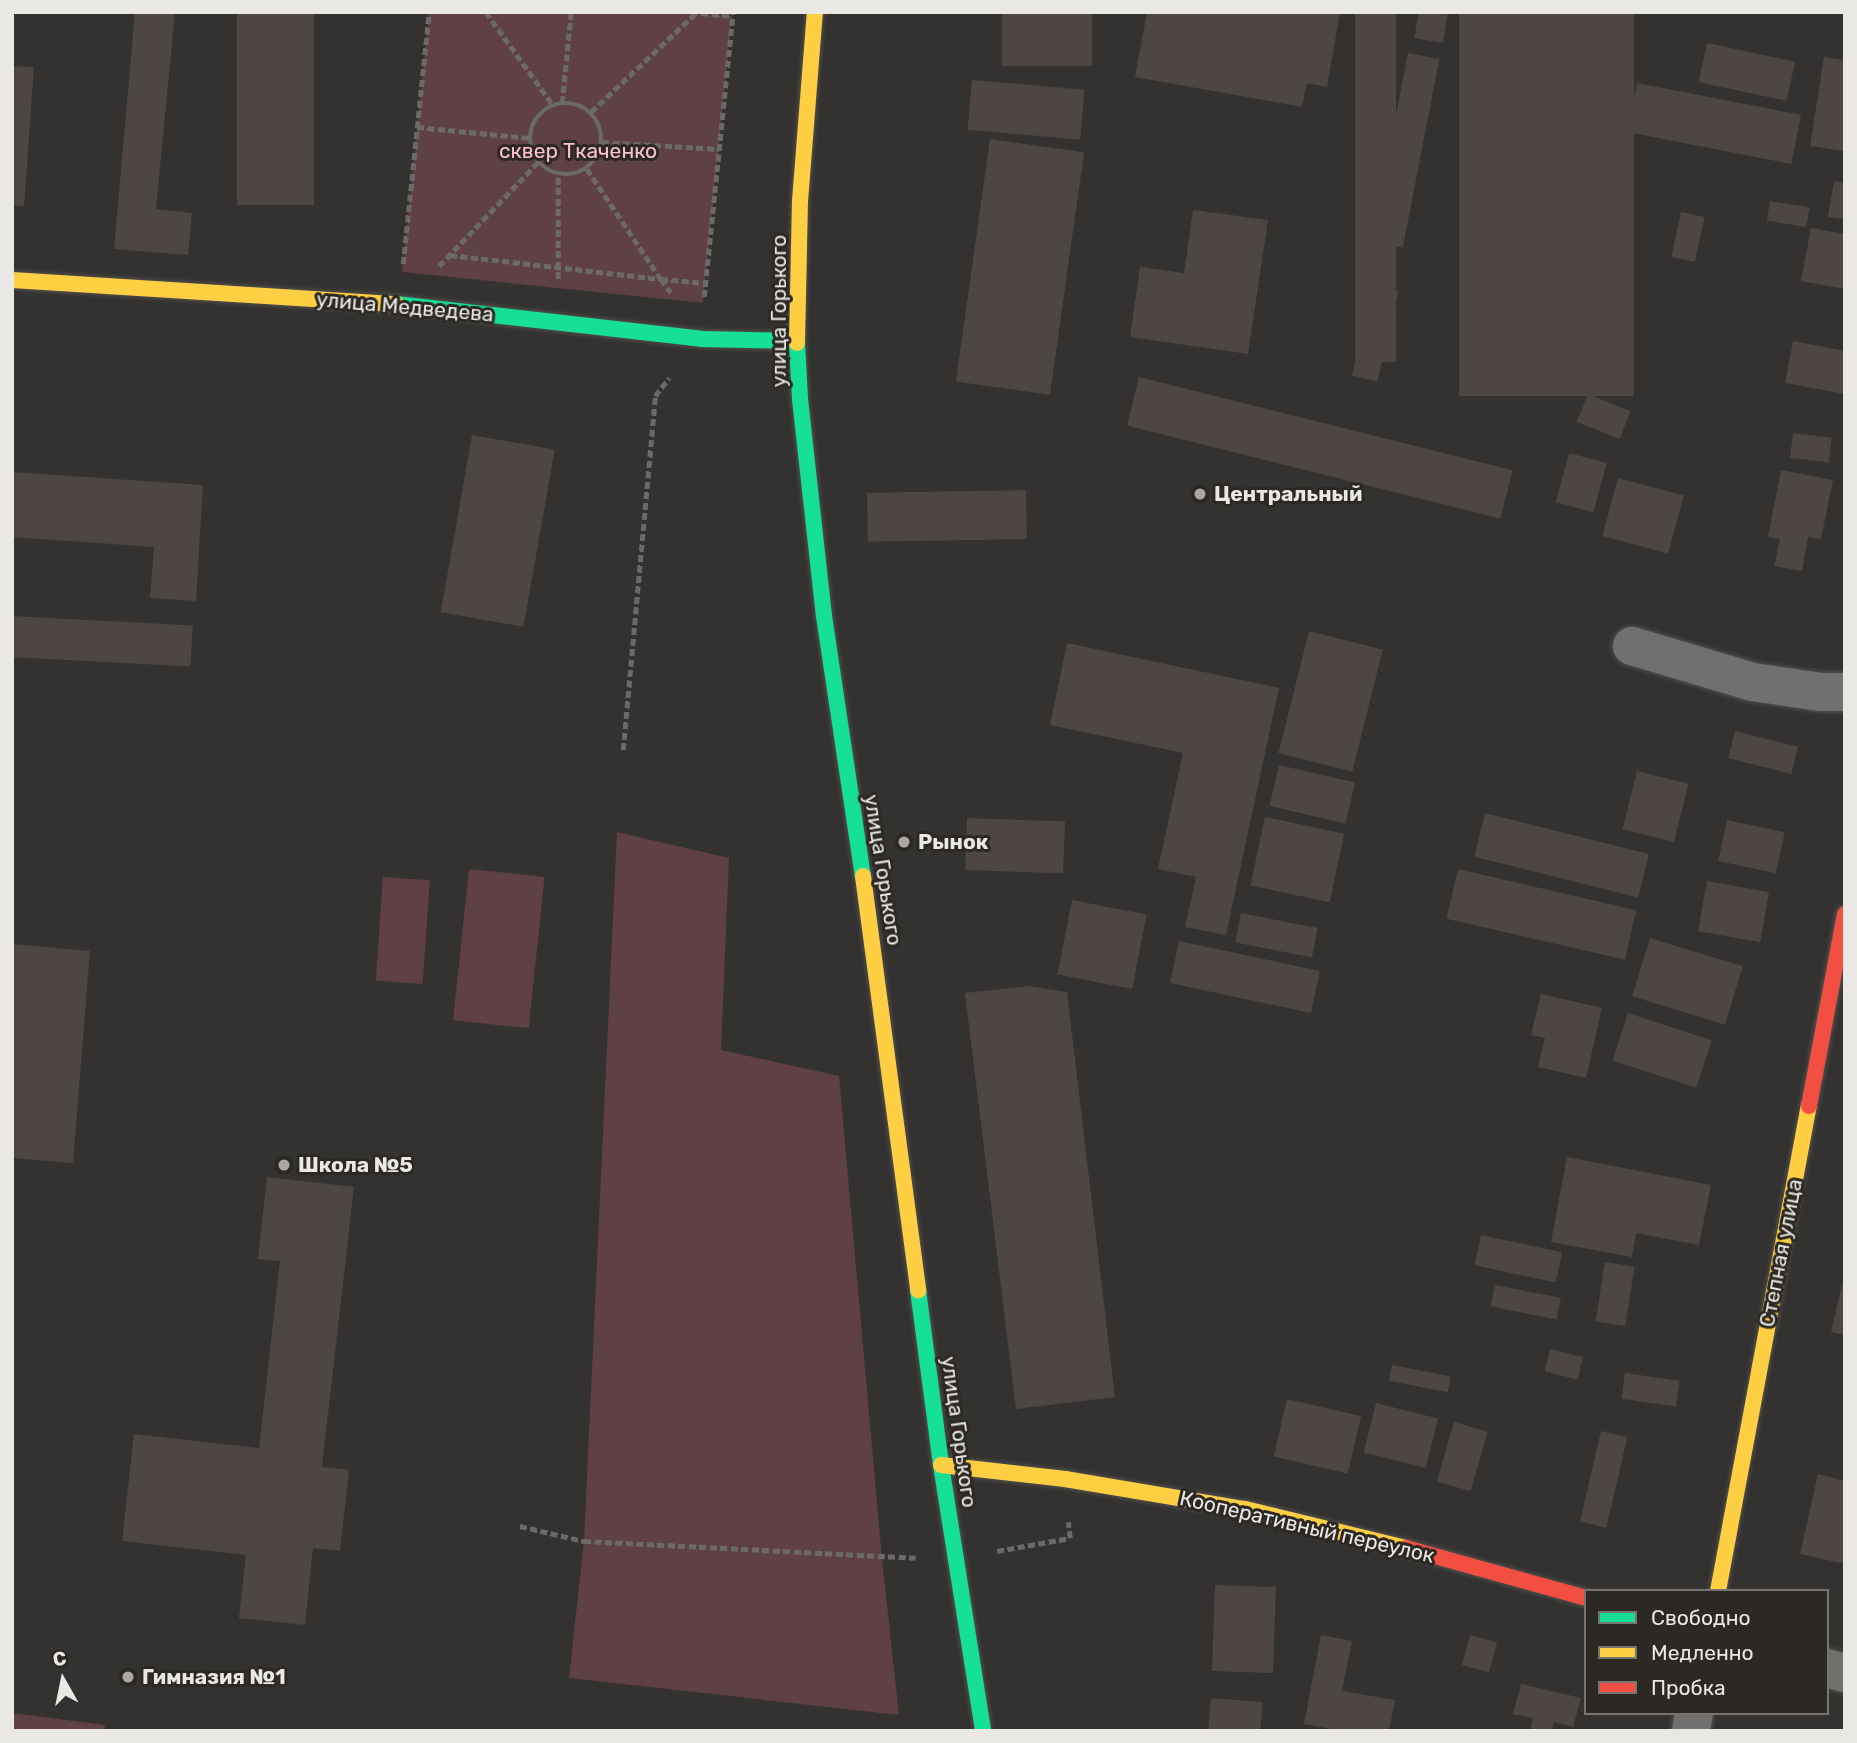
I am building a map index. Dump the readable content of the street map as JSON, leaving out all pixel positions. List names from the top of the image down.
{
  "streets": {
    "street": [
      "улица Медведева",
      "улица Горького",
      "Степная улица",
      "Кооперативный переулок"
    ]
  },
  "crossings": [
    ["улица Медведева", "улица Горького"],
    ["улица Горького", "Кооперативный переулок"]
  ],
  "parks": ["сквер Ткаченко"],
  "places": [
    "Центральный",
    "Рынок",
    "Школа №5",
    "Гимназия №1"
  ],
  "legend": ["Свободно", "Медленно", "Пробка"],
  "north": "top"
}
